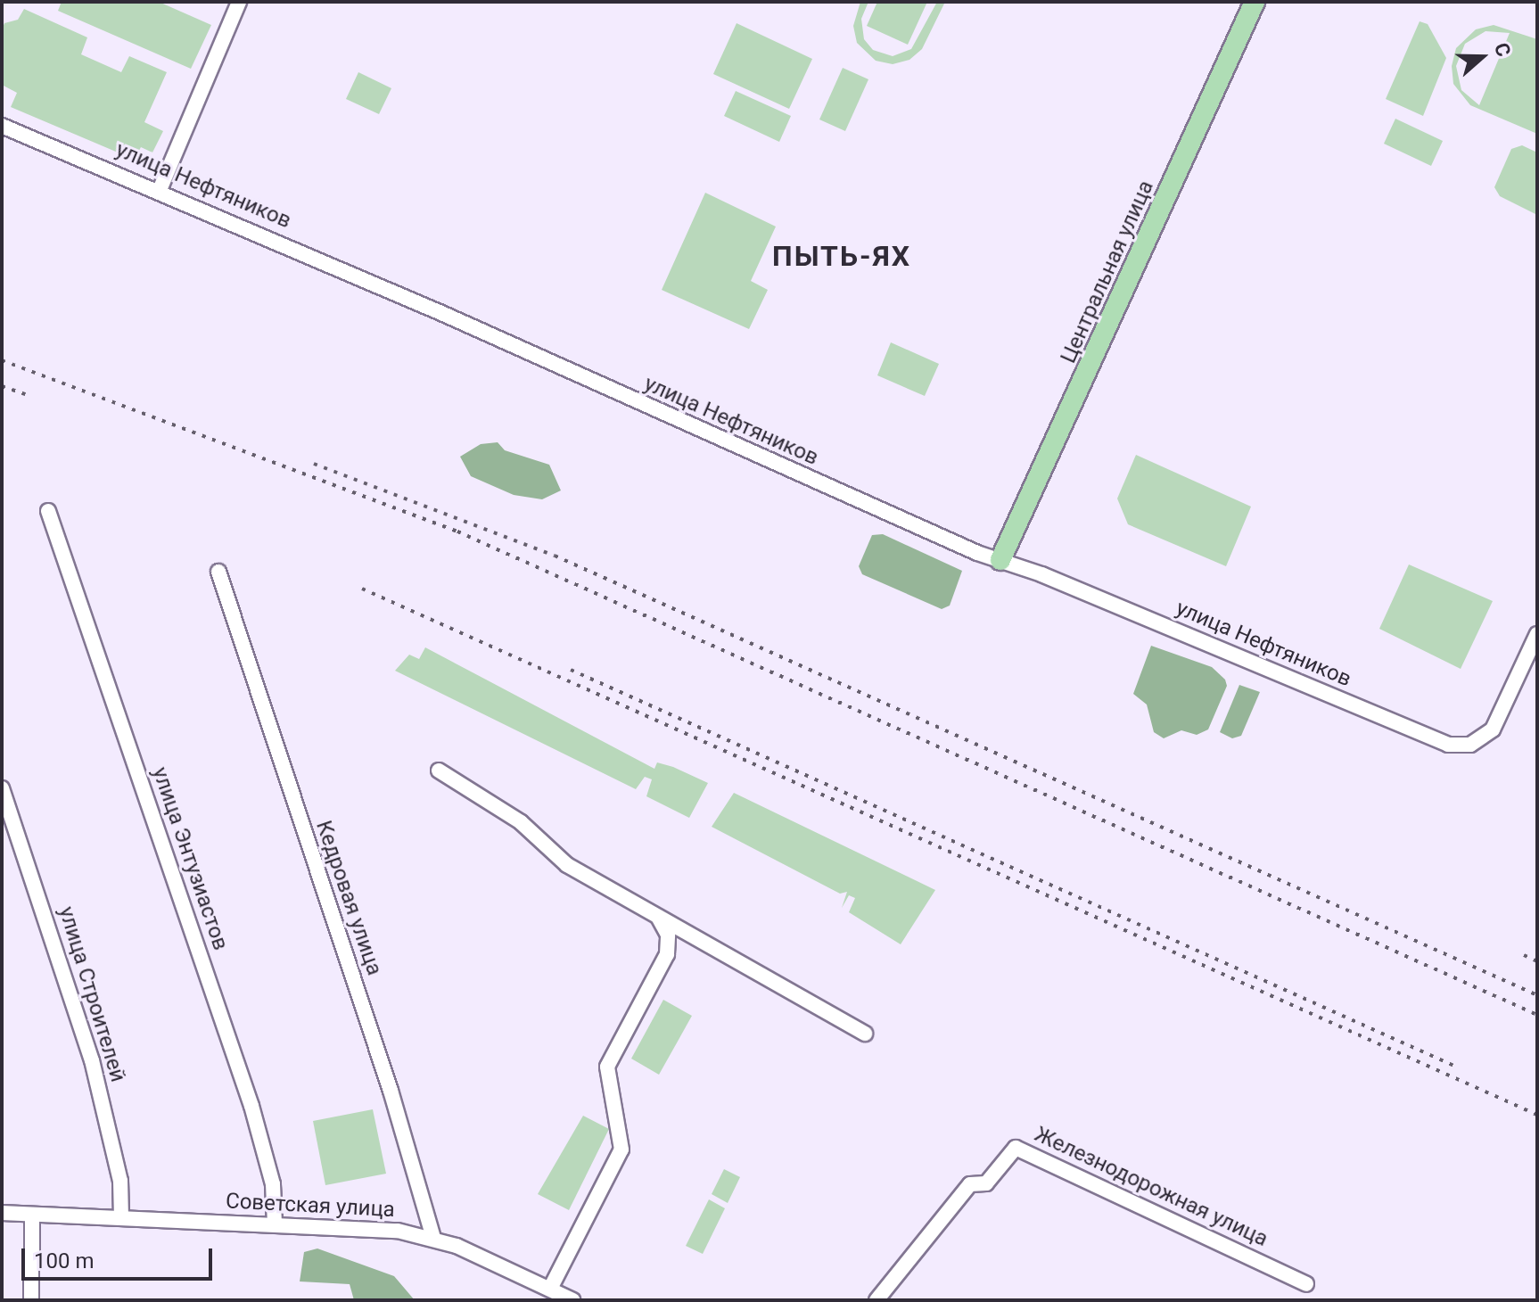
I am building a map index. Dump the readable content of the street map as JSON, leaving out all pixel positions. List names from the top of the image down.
{
  "streets": {
    "main road": ["Центральная улица"],
    "street": [
      "улица Нефтяников",
      "улица Энтузиастов",
      "Кедровая улица",
      "улица Строителей",
      "Железнодорожная улица",
      "Советская улица"
    ]
  },
  "crossings": [
    ["улица Нефтяников", "Центральная улица"],
    ["улица Энтузиастов", "Советская улица"],
    ["Кедровая улица", "Советская улица"],
    ["улица Строителей", "Советская улица"]
  ],
  "districts": ["ПЫТЬ-ЯХ"],
  "scale_bar": "100 m",
  "north": "right"
}
